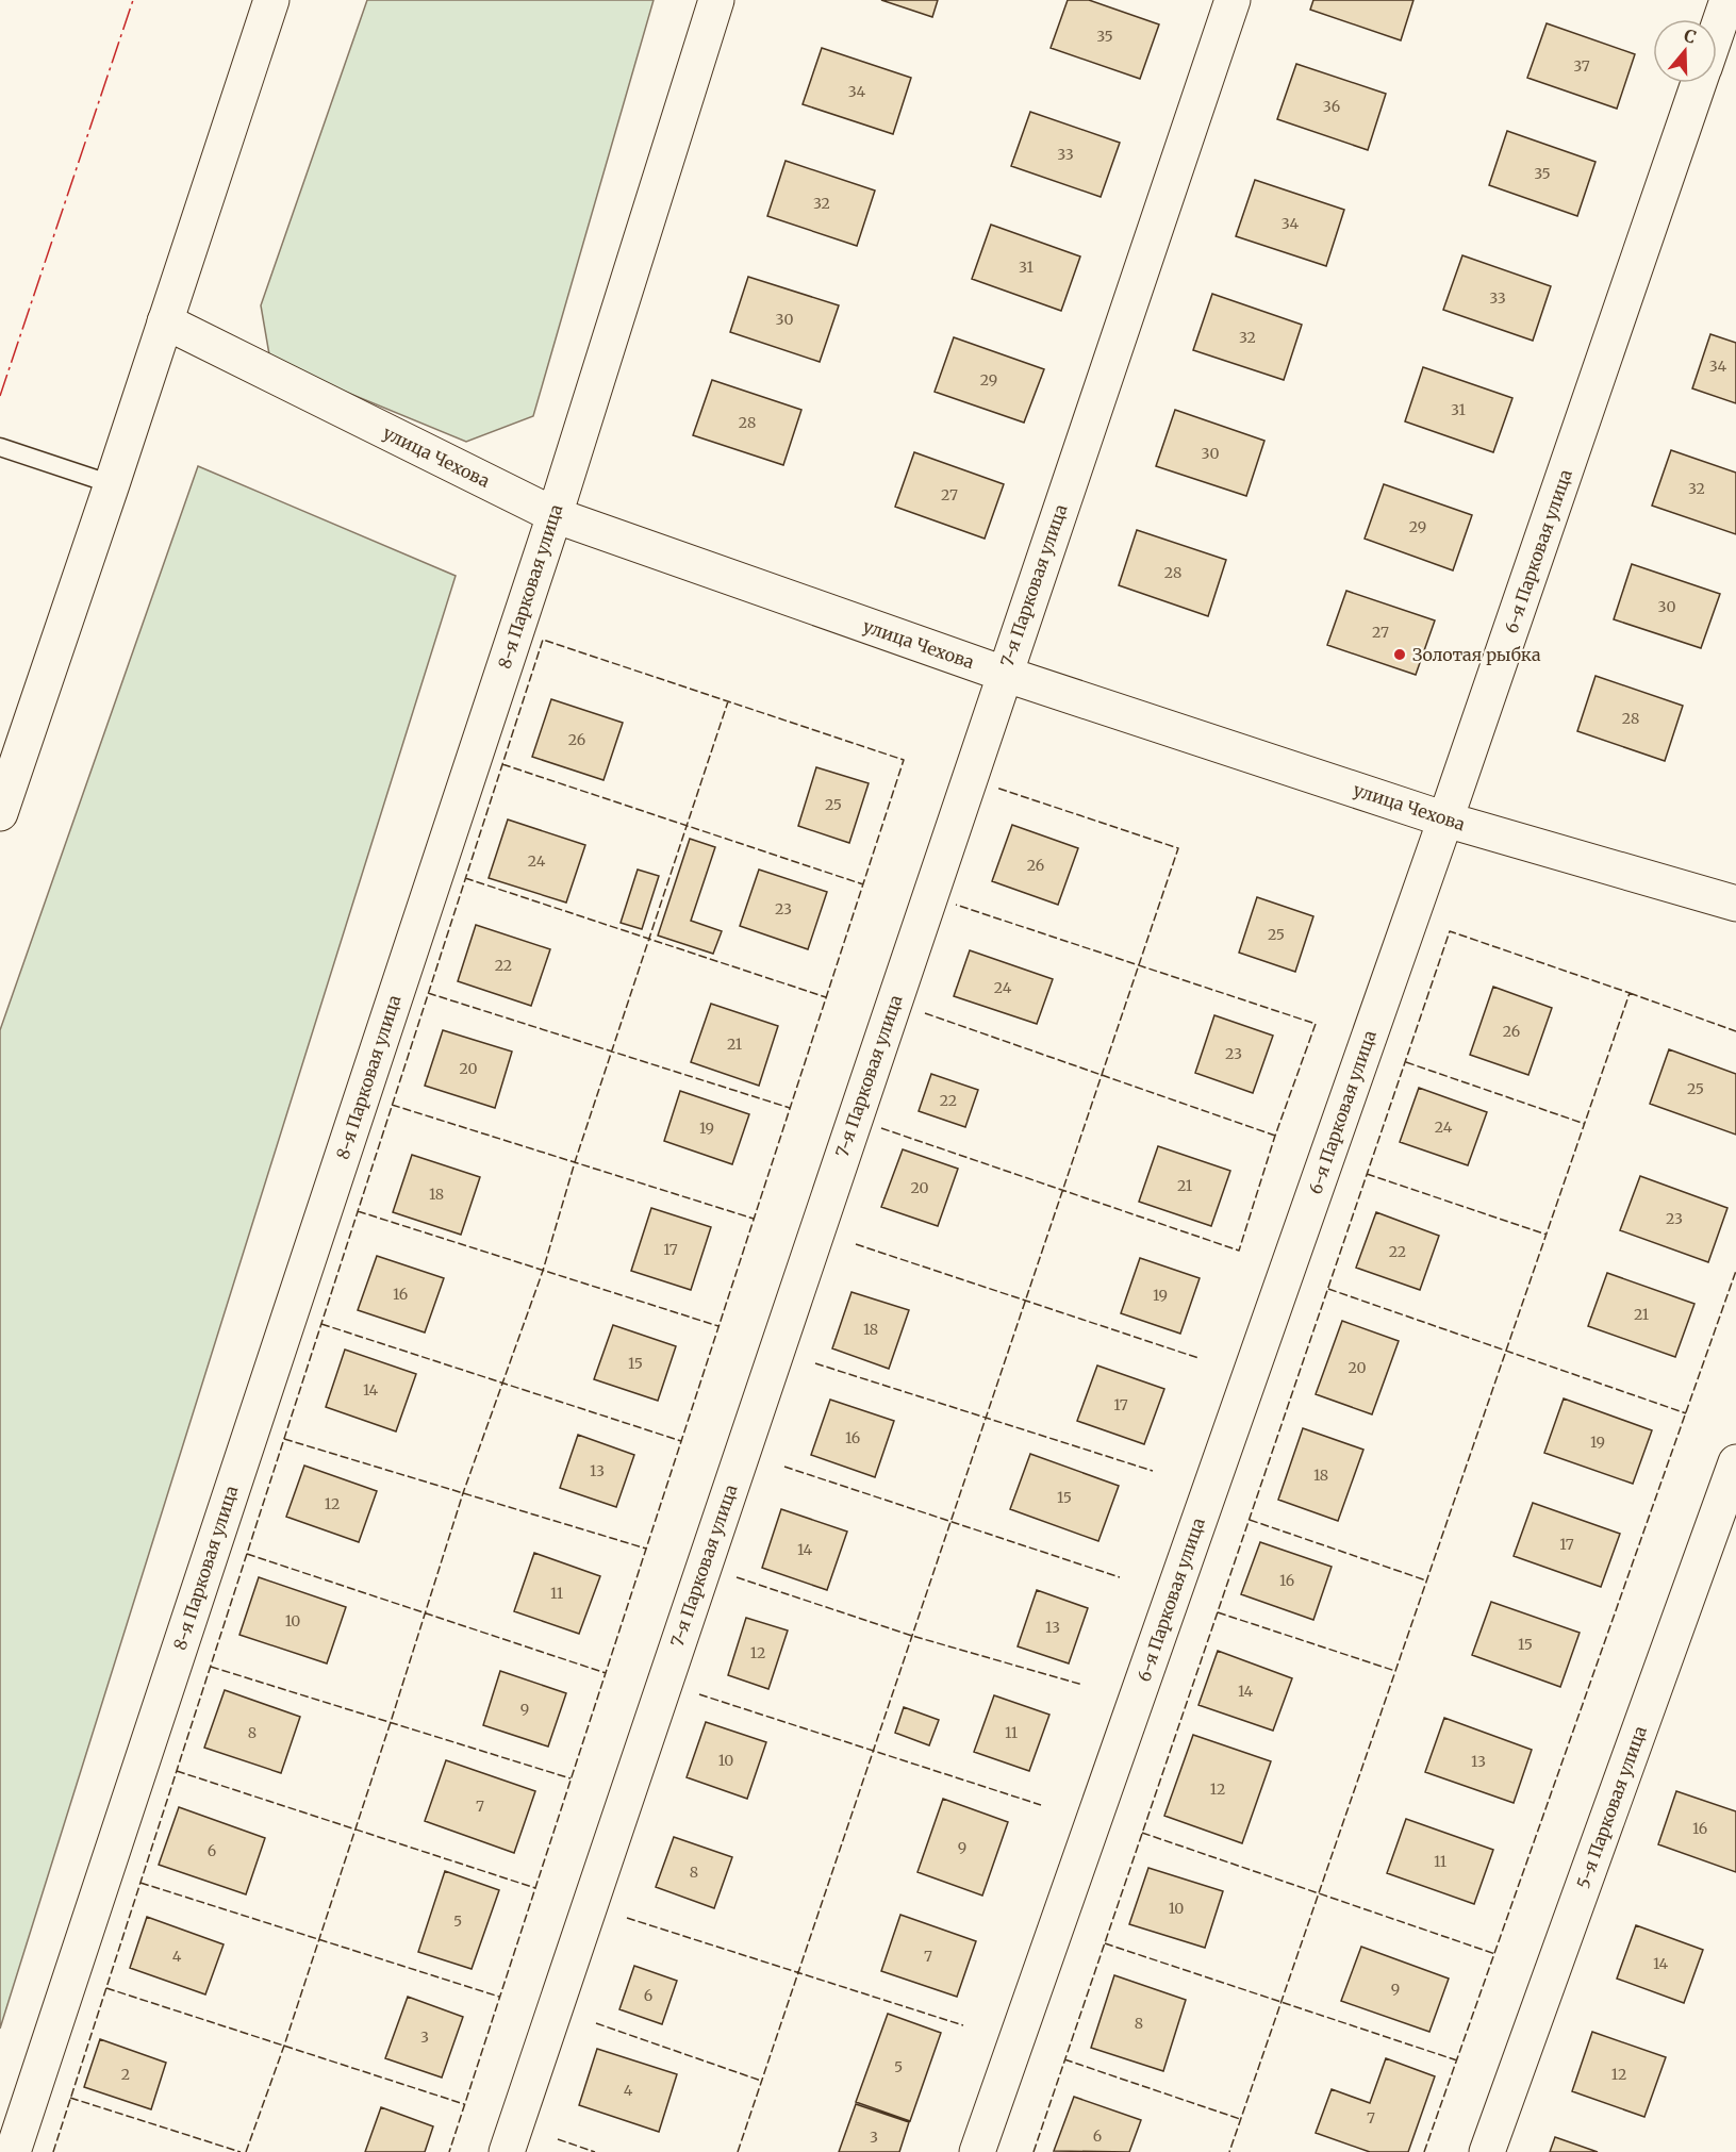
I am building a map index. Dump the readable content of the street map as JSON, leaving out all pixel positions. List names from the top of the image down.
{
  "streets": {
    "street": [
      "улица Чехова",
      "6-я Парковая улица",
      "7-я Парковая улица",
      "8-я Парковая улица",
      "5-я Парковая улица"
    ]
  },
  "crossings": [
    ["улица Чехова", "6-я Парковая улица"],
    ["улица Чехова", "7-я Парковая улица"],
    ["улица Чехова", "8-я Парковая улица"]
  ],
  "places": ["Золотая рыбка"],
  "house_numbers": [
    "35",
    "37",
    "34",
    "36",
    "33",
    "35",
    "32",
    "34",
    "31",
    "33",
    "30",
    "32",
    "34",
    "29",
    "31",
    "28",
    "30",
    "32",
    "27",
    "29",
    "28",
    "30",
    "27",
    "28",
    "26",
    "25",
    "24",
    "26",
    "23",
    "25",
    "22",
    "24",
    "26",
    "21",
    "23",
    "20",
    "25",
    "22",
    "24",
    "19",
    "21",
    "20",
    "18",
    "23",
    "17",
    "22",
    "16",
    "19",
    "21",
    "18",
    "15",
    "20",
    "14",
    "17",
    "16",
    "19",
    "13",
    "18",
    "15",
    "12",
    "17",
    "14",
    "16",
    "11",
    "10",
    "13",
    "15",
    "12",
    "14",
    "9",
    "8",
    "11",
    "10",
    "13",
    "12",
    "7",
    "16",
    "9",
    "6",
    "11",
    "8",
    "10",
    "5",
    "4",
    "7",
    "14",
    "9",
    "6",
    "8",
    "3",
    "5",
    "2",
    "12",
    "4",
    "7",
    "6",
    "3"
  ],
  "north": "top"
}
